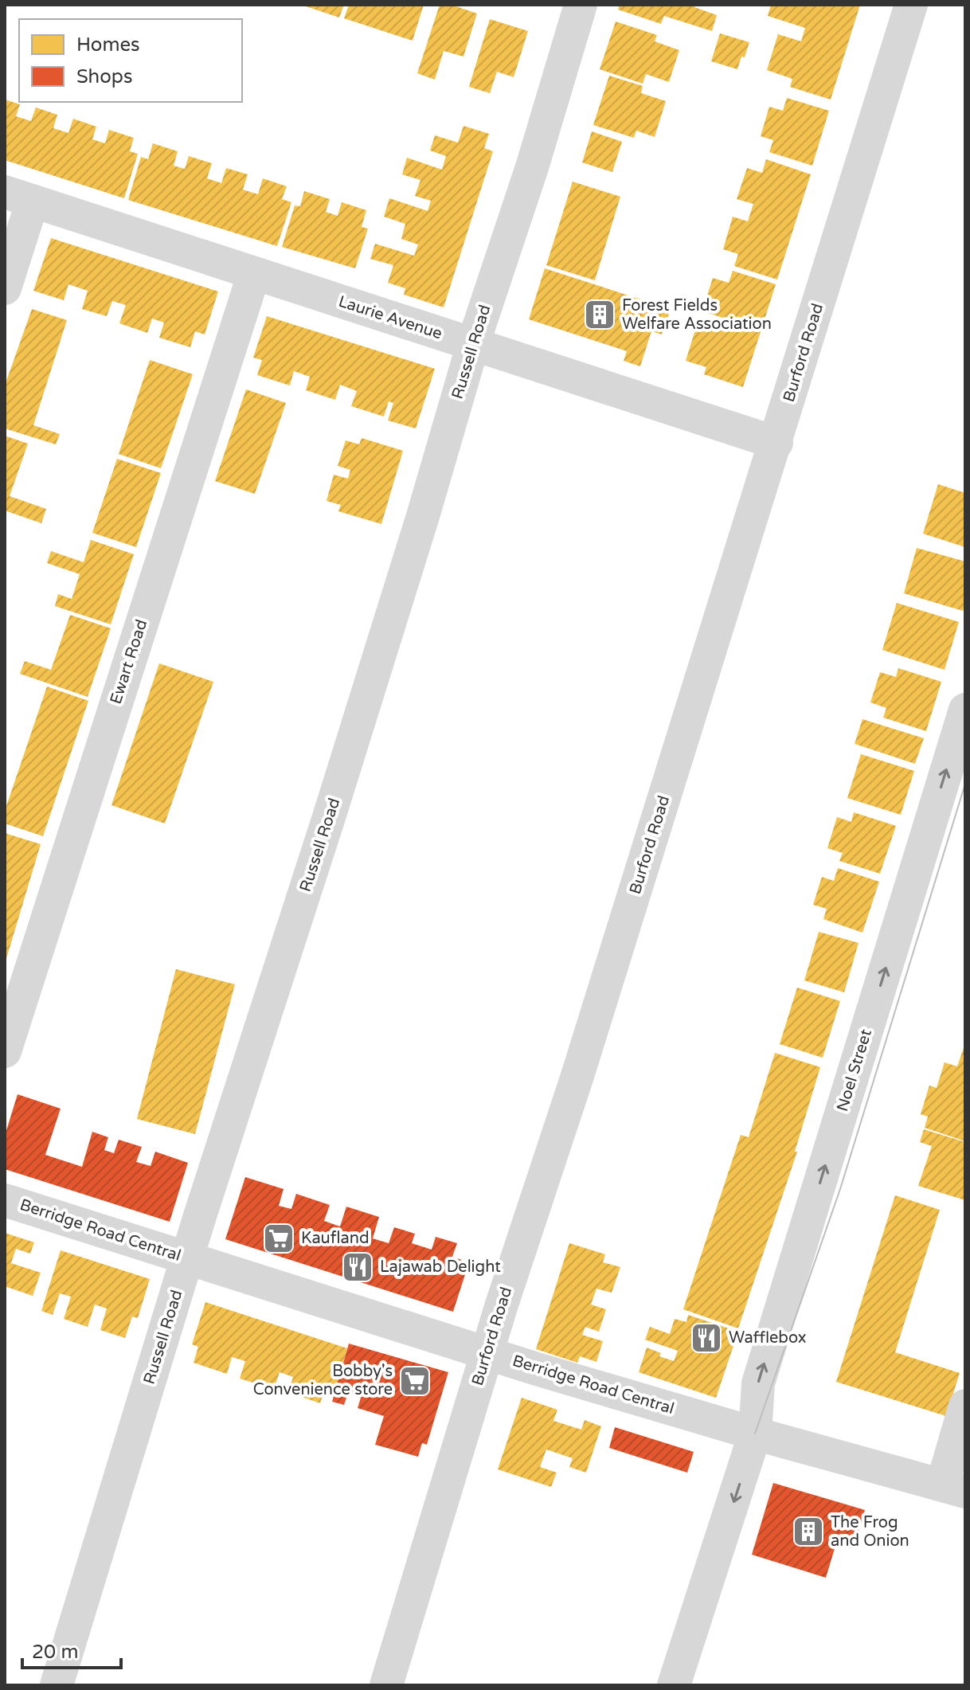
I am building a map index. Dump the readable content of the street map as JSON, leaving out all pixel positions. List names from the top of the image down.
{
  "streets": {
    "street": [
      "Laurie Avenue",
      "Russell Road",
      "Burford Road",
      "Ewart Road",
      "Noel Street",
      "Berridge Road Central"
    ]
  },
  "crossings": [
    ["Laurie Avenue", "Russell Road"],
    ["Laurie Avenue", "Burford Road"],
    ["Laurie Avenue", "Ewart Road"],
    ["Russell Road", "Berridge Road Central"],
    ["Burford Road", "Berridge Road Central"],
    ["Noel Street", "Berridge Road Central"]
  ],
  "places": {
    "building": ["Forest Fields Welfare Association", "The Frog and Onion"],
    "supermarket": ["Kaufland", "Bobby's Convenience store"],
    "restaurant": ["Lajawab Delight", "Wafflebox"]
  },
  "legend": ["Homes", "Shops"],
  "scale_bar": "20 m"
}
